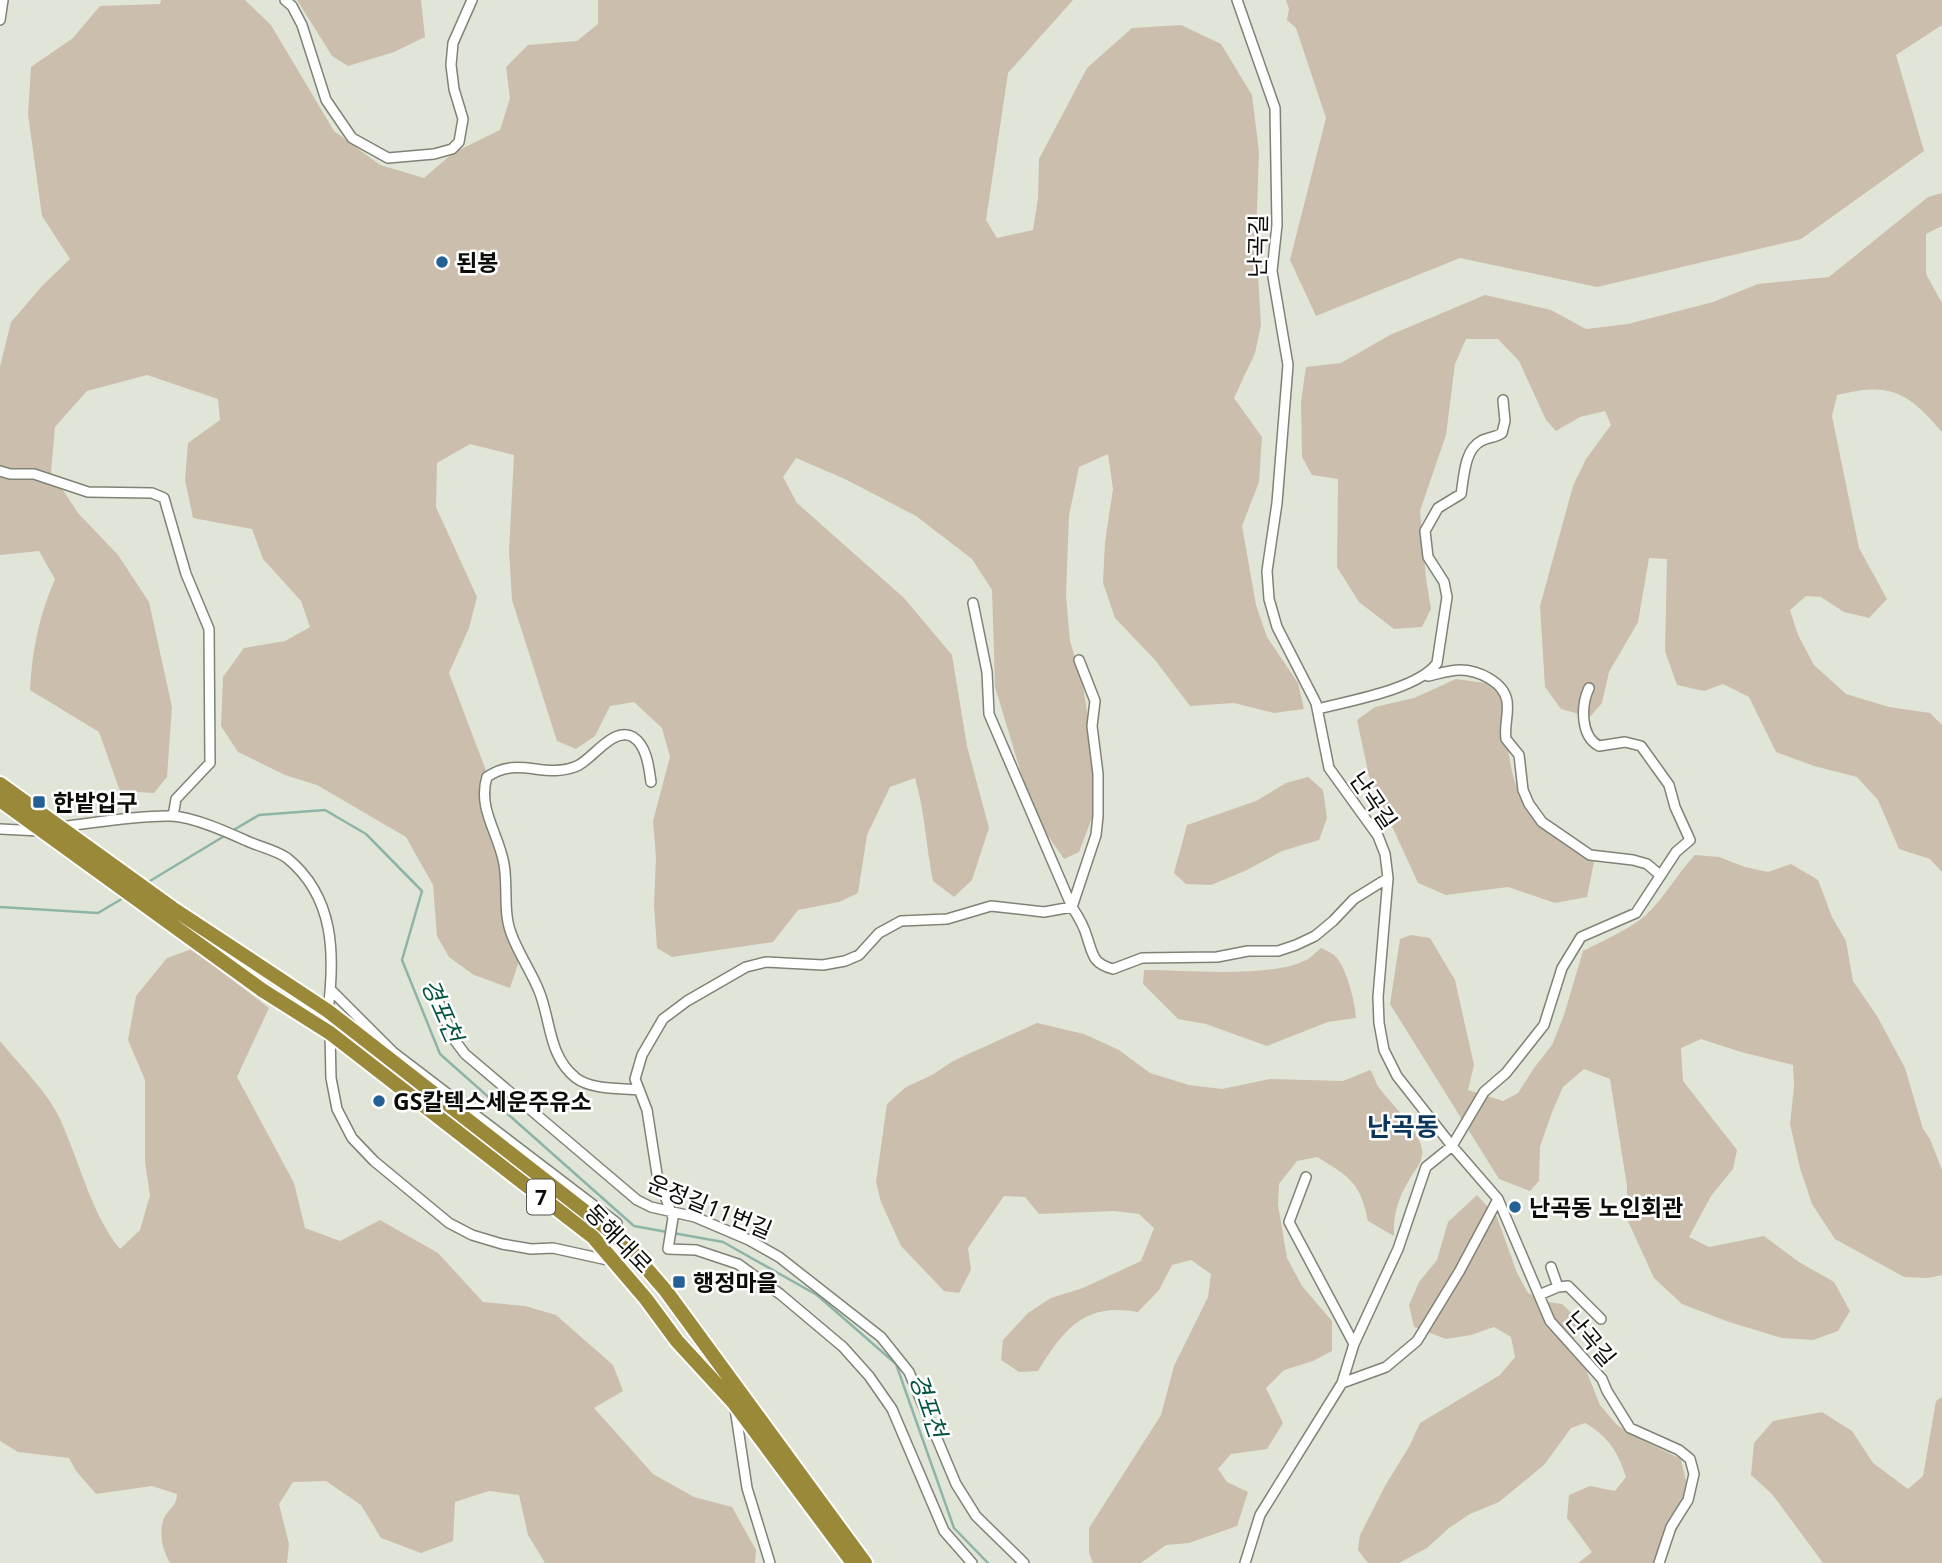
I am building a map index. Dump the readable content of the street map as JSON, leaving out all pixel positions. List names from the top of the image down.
{
  "streets": {
    "highway": ["7", "동해대로"],
    "street": ["난곡길", "운정길11번길"]
  },
  "crossings": [
    ["7", "동해대로"]
  ],
  "districts": ["난곡동"],
  "water": ["경포천"],
  "places": {
    "other": ["된봉", "GS칼텍스세운주유소", "난곡동 노인회관"],
    "transit": ["한밭입구", "행정마을"]
  }
}
